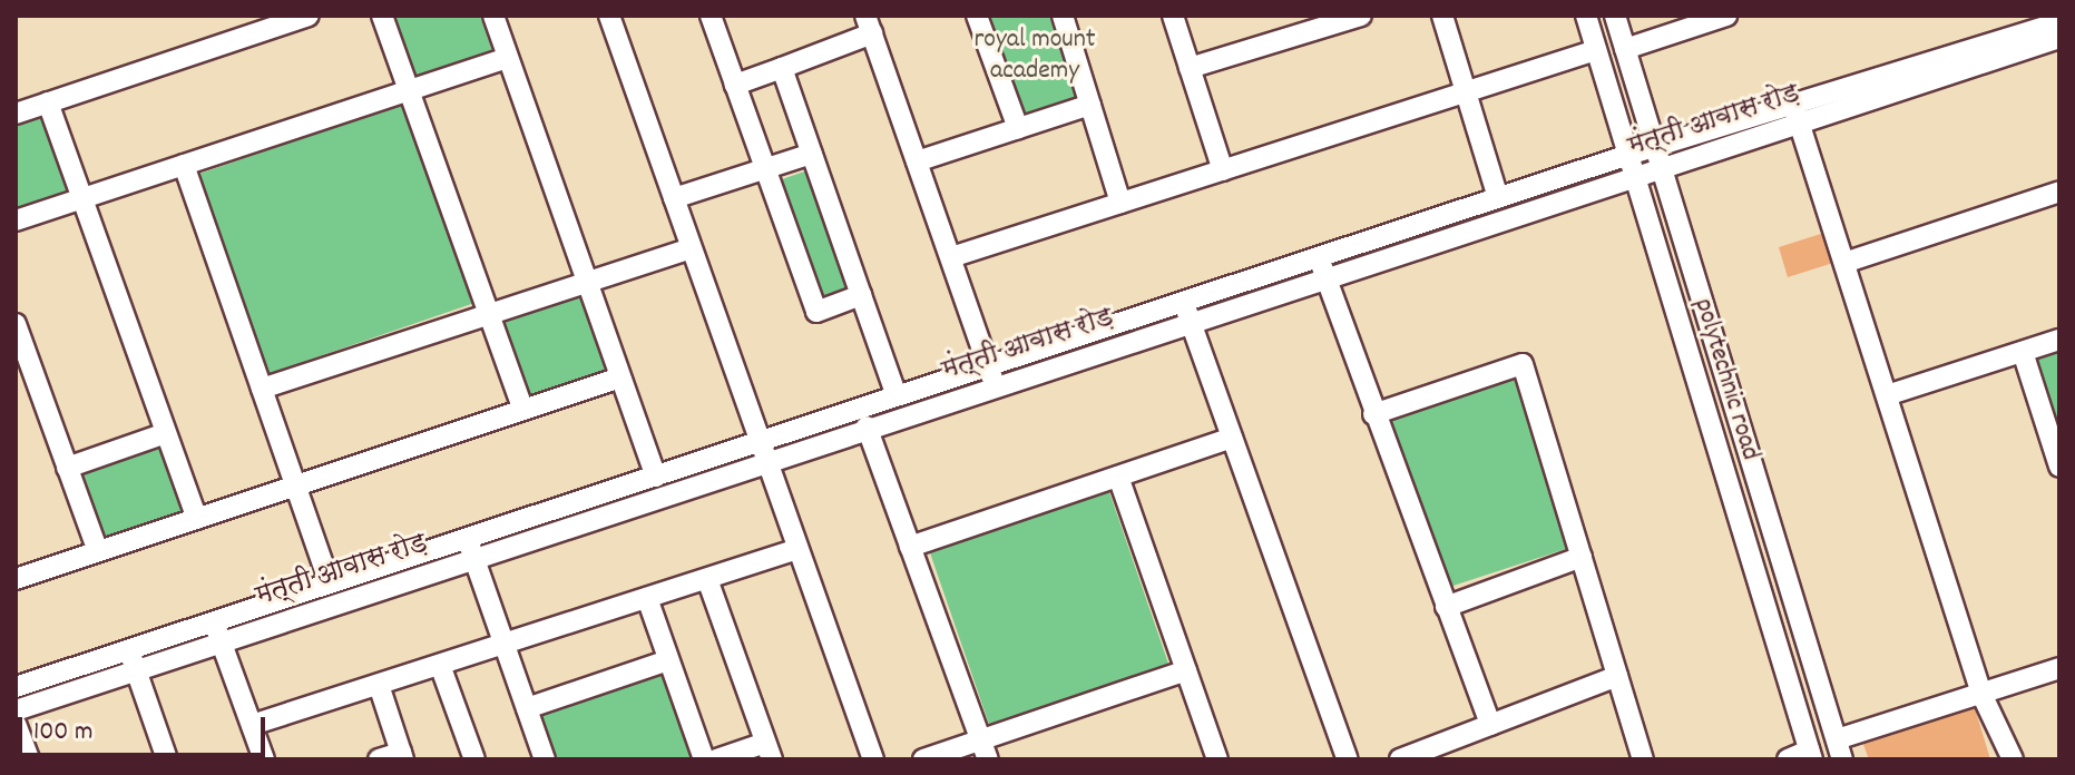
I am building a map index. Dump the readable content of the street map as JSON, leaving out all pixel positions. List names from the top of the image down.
{
  "streets": {
    "street": ["मंत्ती आवास रोड़", "polytechnic road"]
  },
  "crossings": [
    ["मंत्ती आवास रोड़", "polytechnic road"]
  ],
  "parks": ["royal mount academy"],
  "scale_bar": "100 m"
}
